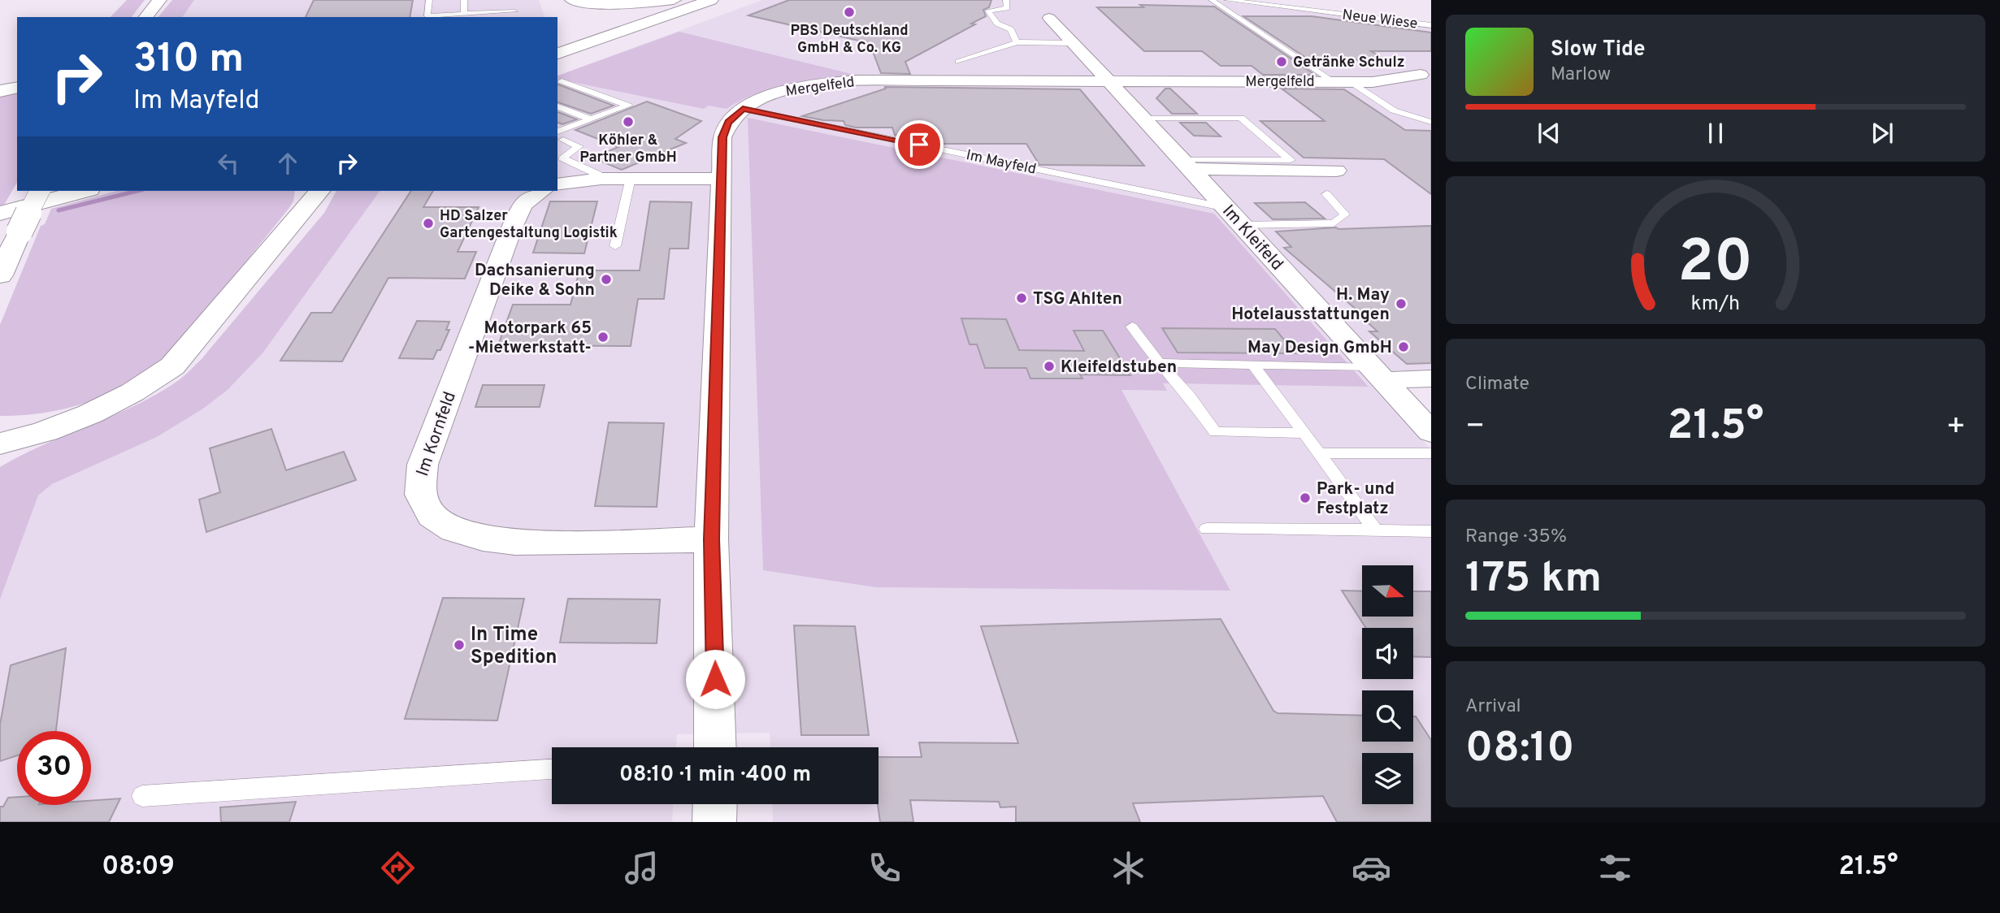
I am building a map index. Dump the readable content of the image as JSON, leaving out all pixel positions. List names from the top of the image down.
{
  "streets": {
    "street": ["Mergelfeld", "Im Kleifeld", "Im Kornfeld"],
    "lane": ["Neue Wiese", "Im Mayfeld"]
  },
  "crossings": [
    ["Mergelfeld", "Im Mayfeld"],
    ["Mergelfeld", "Im Kleifeld"],
    ["Mergelfeld", "Im Kornfeld"],
    ["Im Mayfeld", "Im Kleifeld"]
  ],
  "places": [
    "PBS Deutschland GmbH & Co. KG",
    "Getränke Schulz",
    "Köhler & Partner GmbH",
    "HD Salzer Gartengestaltung Logistik",
    "Dachsanierung Deike & Sohn",
    "TSG Ahlten",
    "H. May Hotelausstattungen",
    "Motorpark 65 -Mietwerkstatt-",
    "May Design GmbH",
    "Kleifeldstuben",
    "Park- und Festplatz",
    "In Time Spedition"
  ],
  "north": "right",
  "page": {
    "turn": ["310 m", "Im Mayfeld"],
    "song": ["Slow Tide", "Marlow"],
    "tile": [
      "Climate",
      ["Range · 35%", "175 km"],
      ["Arrival", "08:10"]
    ],
    "heat": ["−", "21.5°", "+"],
    "limit": "30",
    "trip": "08:10 · 1 min · 400 m",
    "tabs": ["08:09", "21.5°"],
    "gauge": ["20", "km/h"]
  }
}
